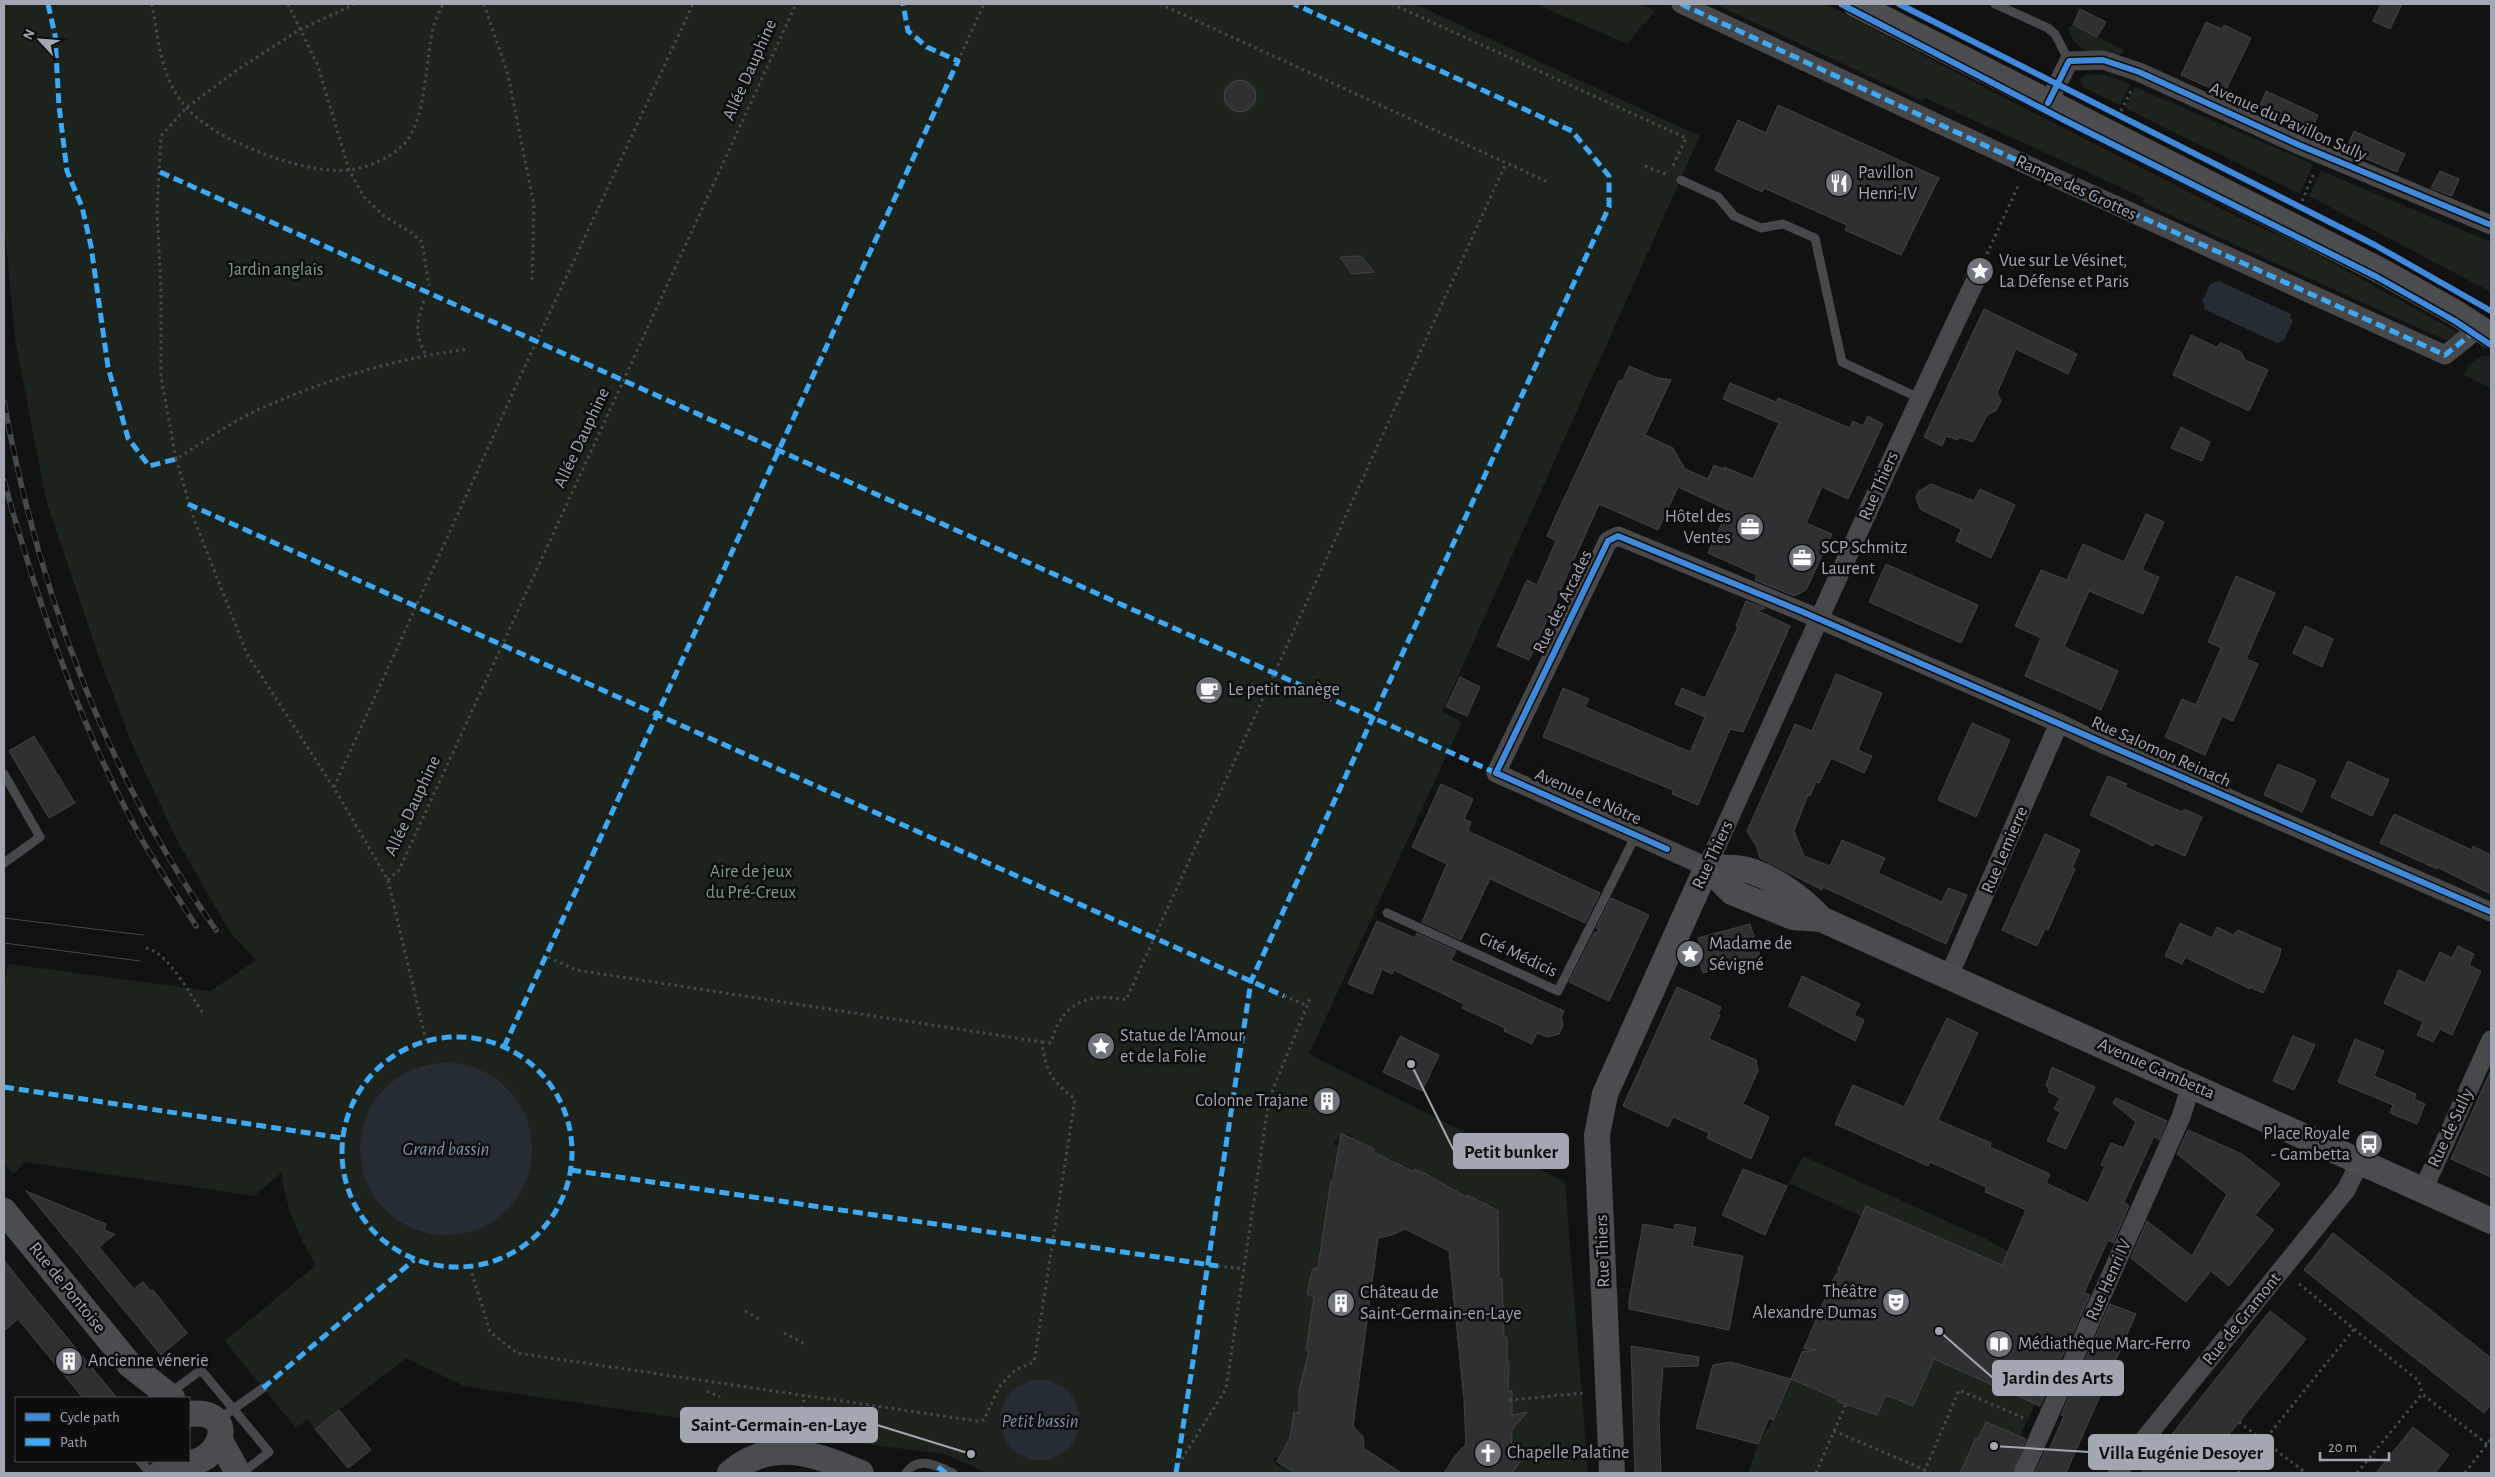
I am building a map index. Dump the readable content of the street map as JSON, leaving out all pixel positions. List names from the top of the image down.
{
  "streets": {
    "main road": ["Rue Thiers", "Avenue Gambetta", "Rue de Pontoise"],
    "street": [
      "Avenue du Pavillon Sully",
      "Rampe des Grottes",
      "Rue des Arcades",
      "Rue Salomon Reinach",
      "Avenue Le Nôtre",
      "Rue Lemierre",
      "Rue de Sully",
      "Rue Henri IV",
      "Rue de Gramont"
    ],
    "lane": ["Cité Médicis"],
    "path": ["Allée Dauphine"]
  },
  "crossings": [
    ["Rue Thiers", "Rue des Arcades"],
    ["Rue Thiers", "Rue Salomon Reinach"],
    ["Rue Thiers", "Avenue Le Nôtre"],
    ["Rue Thiers", "Avenue Gambetta"],
    ["Rue des Arcades", "Rue Salomon Reinach"],
    ["Rue des Arcades", "Avenue Le Nôtre"],
    ["Rue Salomon Reinach", "Rue Lemierre"],
    ["Avenue Le Nôtre", "Cité Médicis"],
    ["Avenue Le Nôtre", "Avenue Gambetta"],
    ["Rue Lemierre", "Avenue Gambetta"],
    ["Avenue Gambetta", "Rue de Sully"],
    ["Avenue Gambetta", "Rue Henri IV"],
    ["Avenue Gambetta", "Rue de Gramont"]
  ],
  "water": ["Grand bassin", "Petit bassin"],
  "parks": ["Jardin anglais", "Aire de jeux du Pré-Creux"],
  "places": {
    "restaurant": ["Pavillon Henri-IV"],
    "place": ["Vue sur Le Vésinet, La Défense et Paris", "Madame de Sévigné", "Statue de l'Amour et de la Folie"],
    "office": ["Hôtel des Ventes", "SCP Schmitz Laurent"],
    "cafe": ["Le petit manège"],
    "other": [
      "Petit bunker",
      "Jardin des Arts",
      "Villa Eugénie Desoyer",
      "Saint-Germain-en-Laye"
    ],
    "building": ["Colonne Trajane", "Château de Saint-Germain-en-Laye", "Ancienne vénerie"],
    "bus stop": ["Place Royale - Gambetta"],
    "theatre": ["Théâtre Alexandre Dumas"],
    "library": ["Médiathèque Marc-Ferro"],
    "church": ["Chapelle Palatine"]
  },
  "legend": ["Cycle path", "Path"],
  "scale_bar": "20 m",
  "north": "top left"
}
